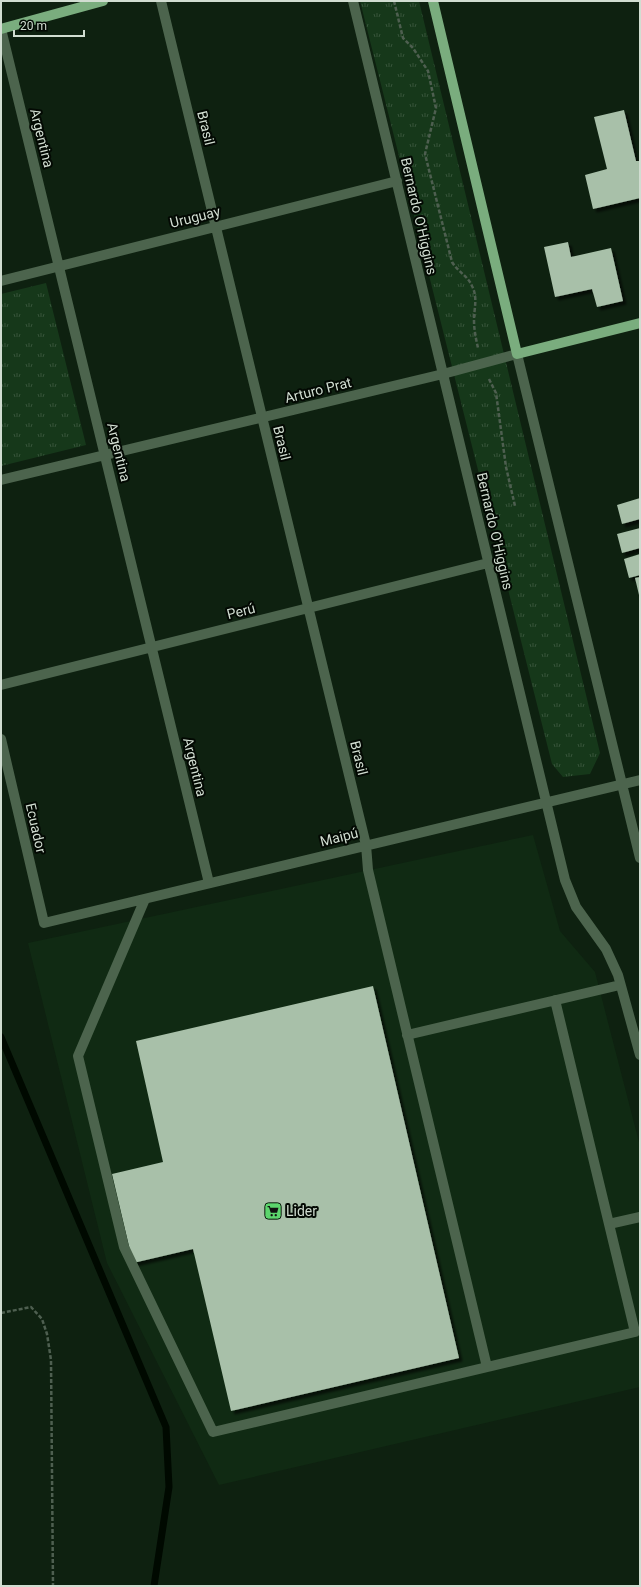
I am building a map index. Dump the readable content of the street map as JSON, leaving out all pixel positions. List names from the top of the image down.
{
  "streets": {
    "main road": ["Arturo Prat"],
    "street": [
      "Brasil",
      "Argentina",
      "Bernardo O'Higgins",
      "Uruguay",
      "Perú",
      "Ecuador",
      "Maipú"
    ]
  },
  "crossings": [
    ["Brasil", "Uruguay"],
    ["Brasil", "Arturo Prat"],
    ["Brasil", "Perú"],
    ["Brasil", "Maipú"],
    ["Argentina", "Uruguay"],
    ["Argentina", "Arturo Prat"],
    ["Argentina", "Perú"],
    ["Argentina", "Maipú"],
    ["Bernardo O'Higgins", "Uruguay"],
    ["Bernardo O'Higgins", "Arturo Prat"],
    ["Bernardo O'Higgins", "Perú"],
    ["Bernardo O'Higgins", "Maipú"],
    ["Ecuador", "Maipú"]
  ],
  "places": {
    "supermarket": ["Lider"]
  },
  "scale_bar": "20 m"
}
